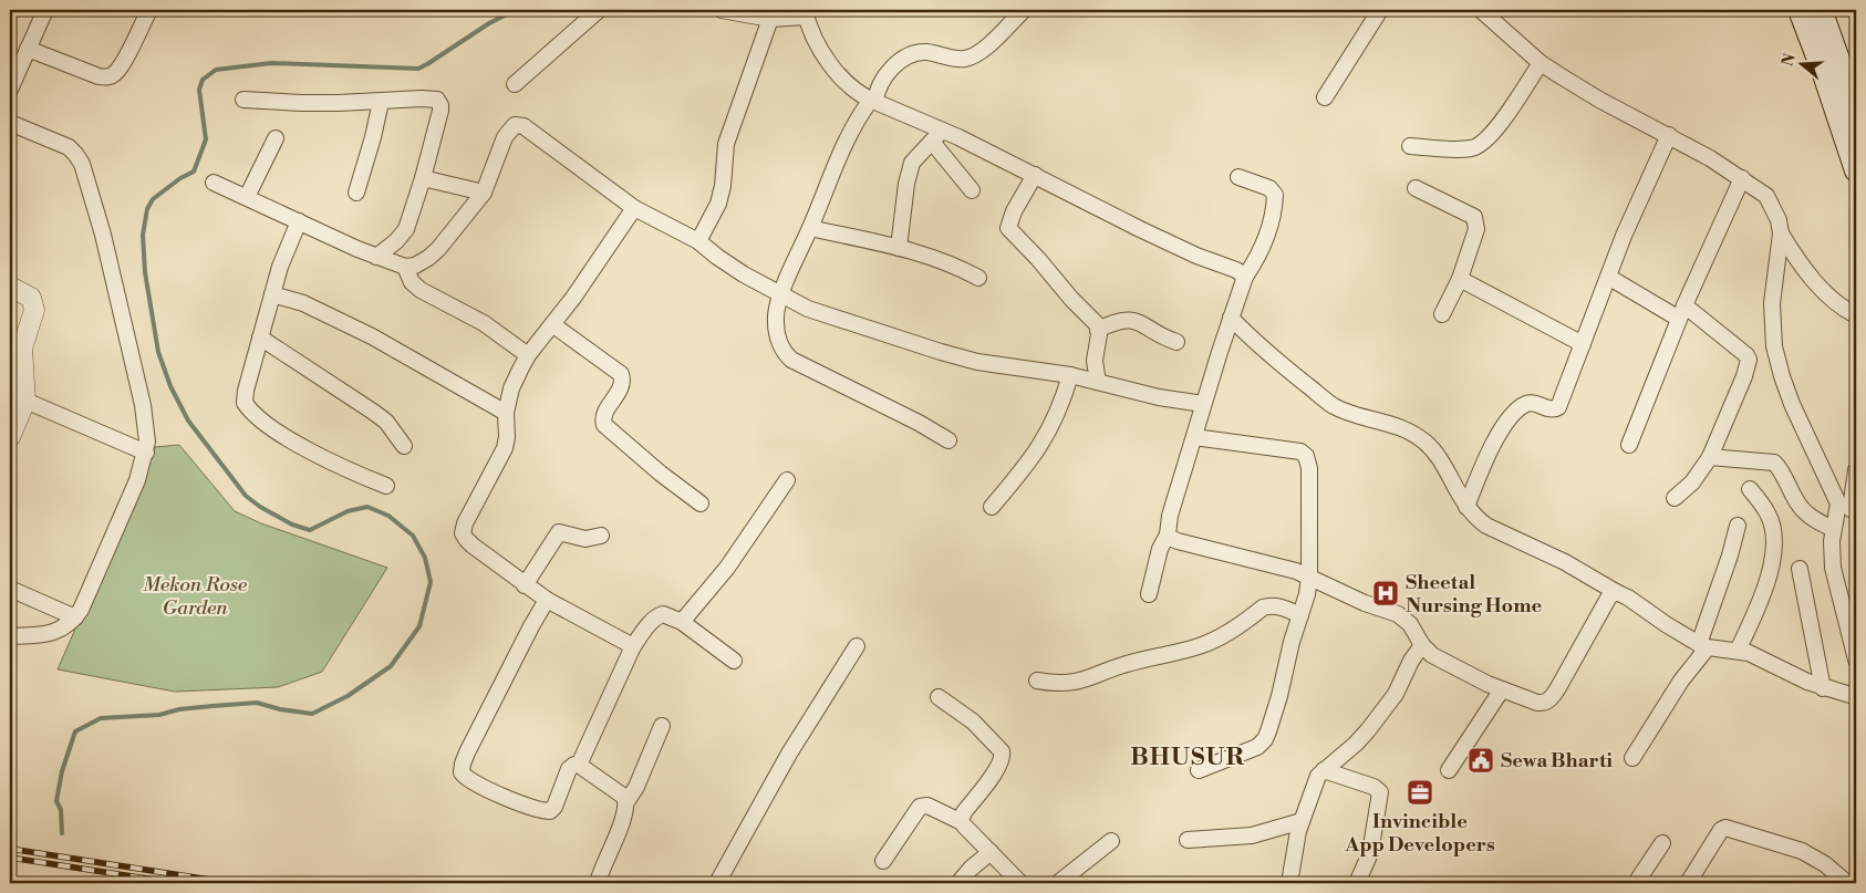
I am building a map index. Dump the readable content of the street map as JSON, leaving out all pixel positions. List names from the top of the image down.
{
  "districts": ["BHUSUR"],
  "parks": ["Mekon Rose Garden"],
  "places": {
    "hospital": ["Sheetal Nursing Home"],
    "public building": ["Sewa Bharti"],
    "office": ["Invincible App Developers"]
  },
  "north": "left"
}
